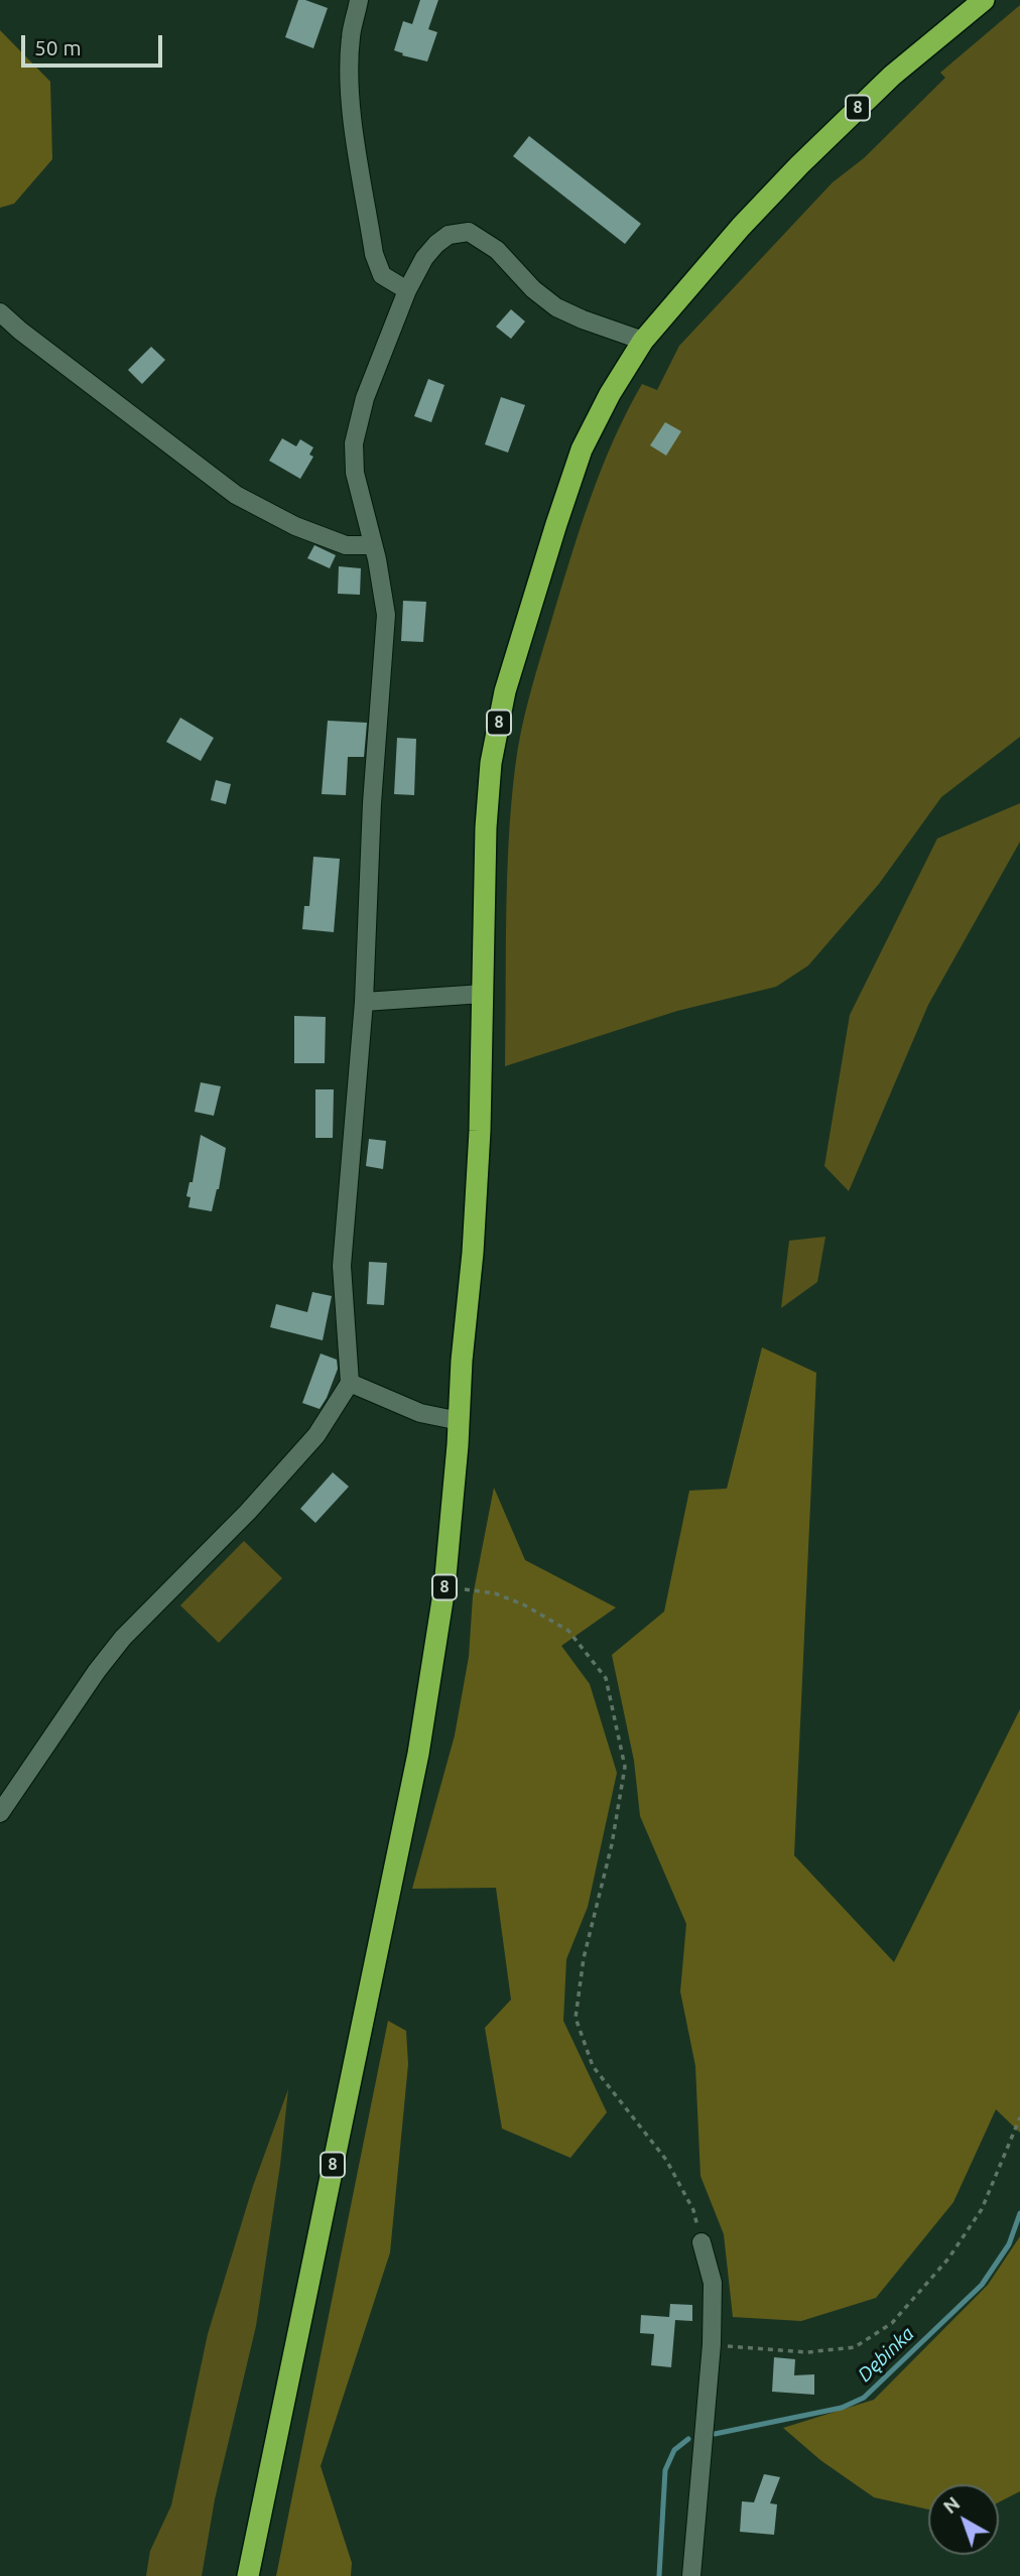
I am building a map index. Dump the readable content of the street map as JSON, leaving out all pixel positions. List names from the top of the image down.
{
  "streets": {
    "highway": ["8"]
  },
  "water": ["Dębinka"],
  "scale_bar": "50 m",
  "north": "top left"
}
